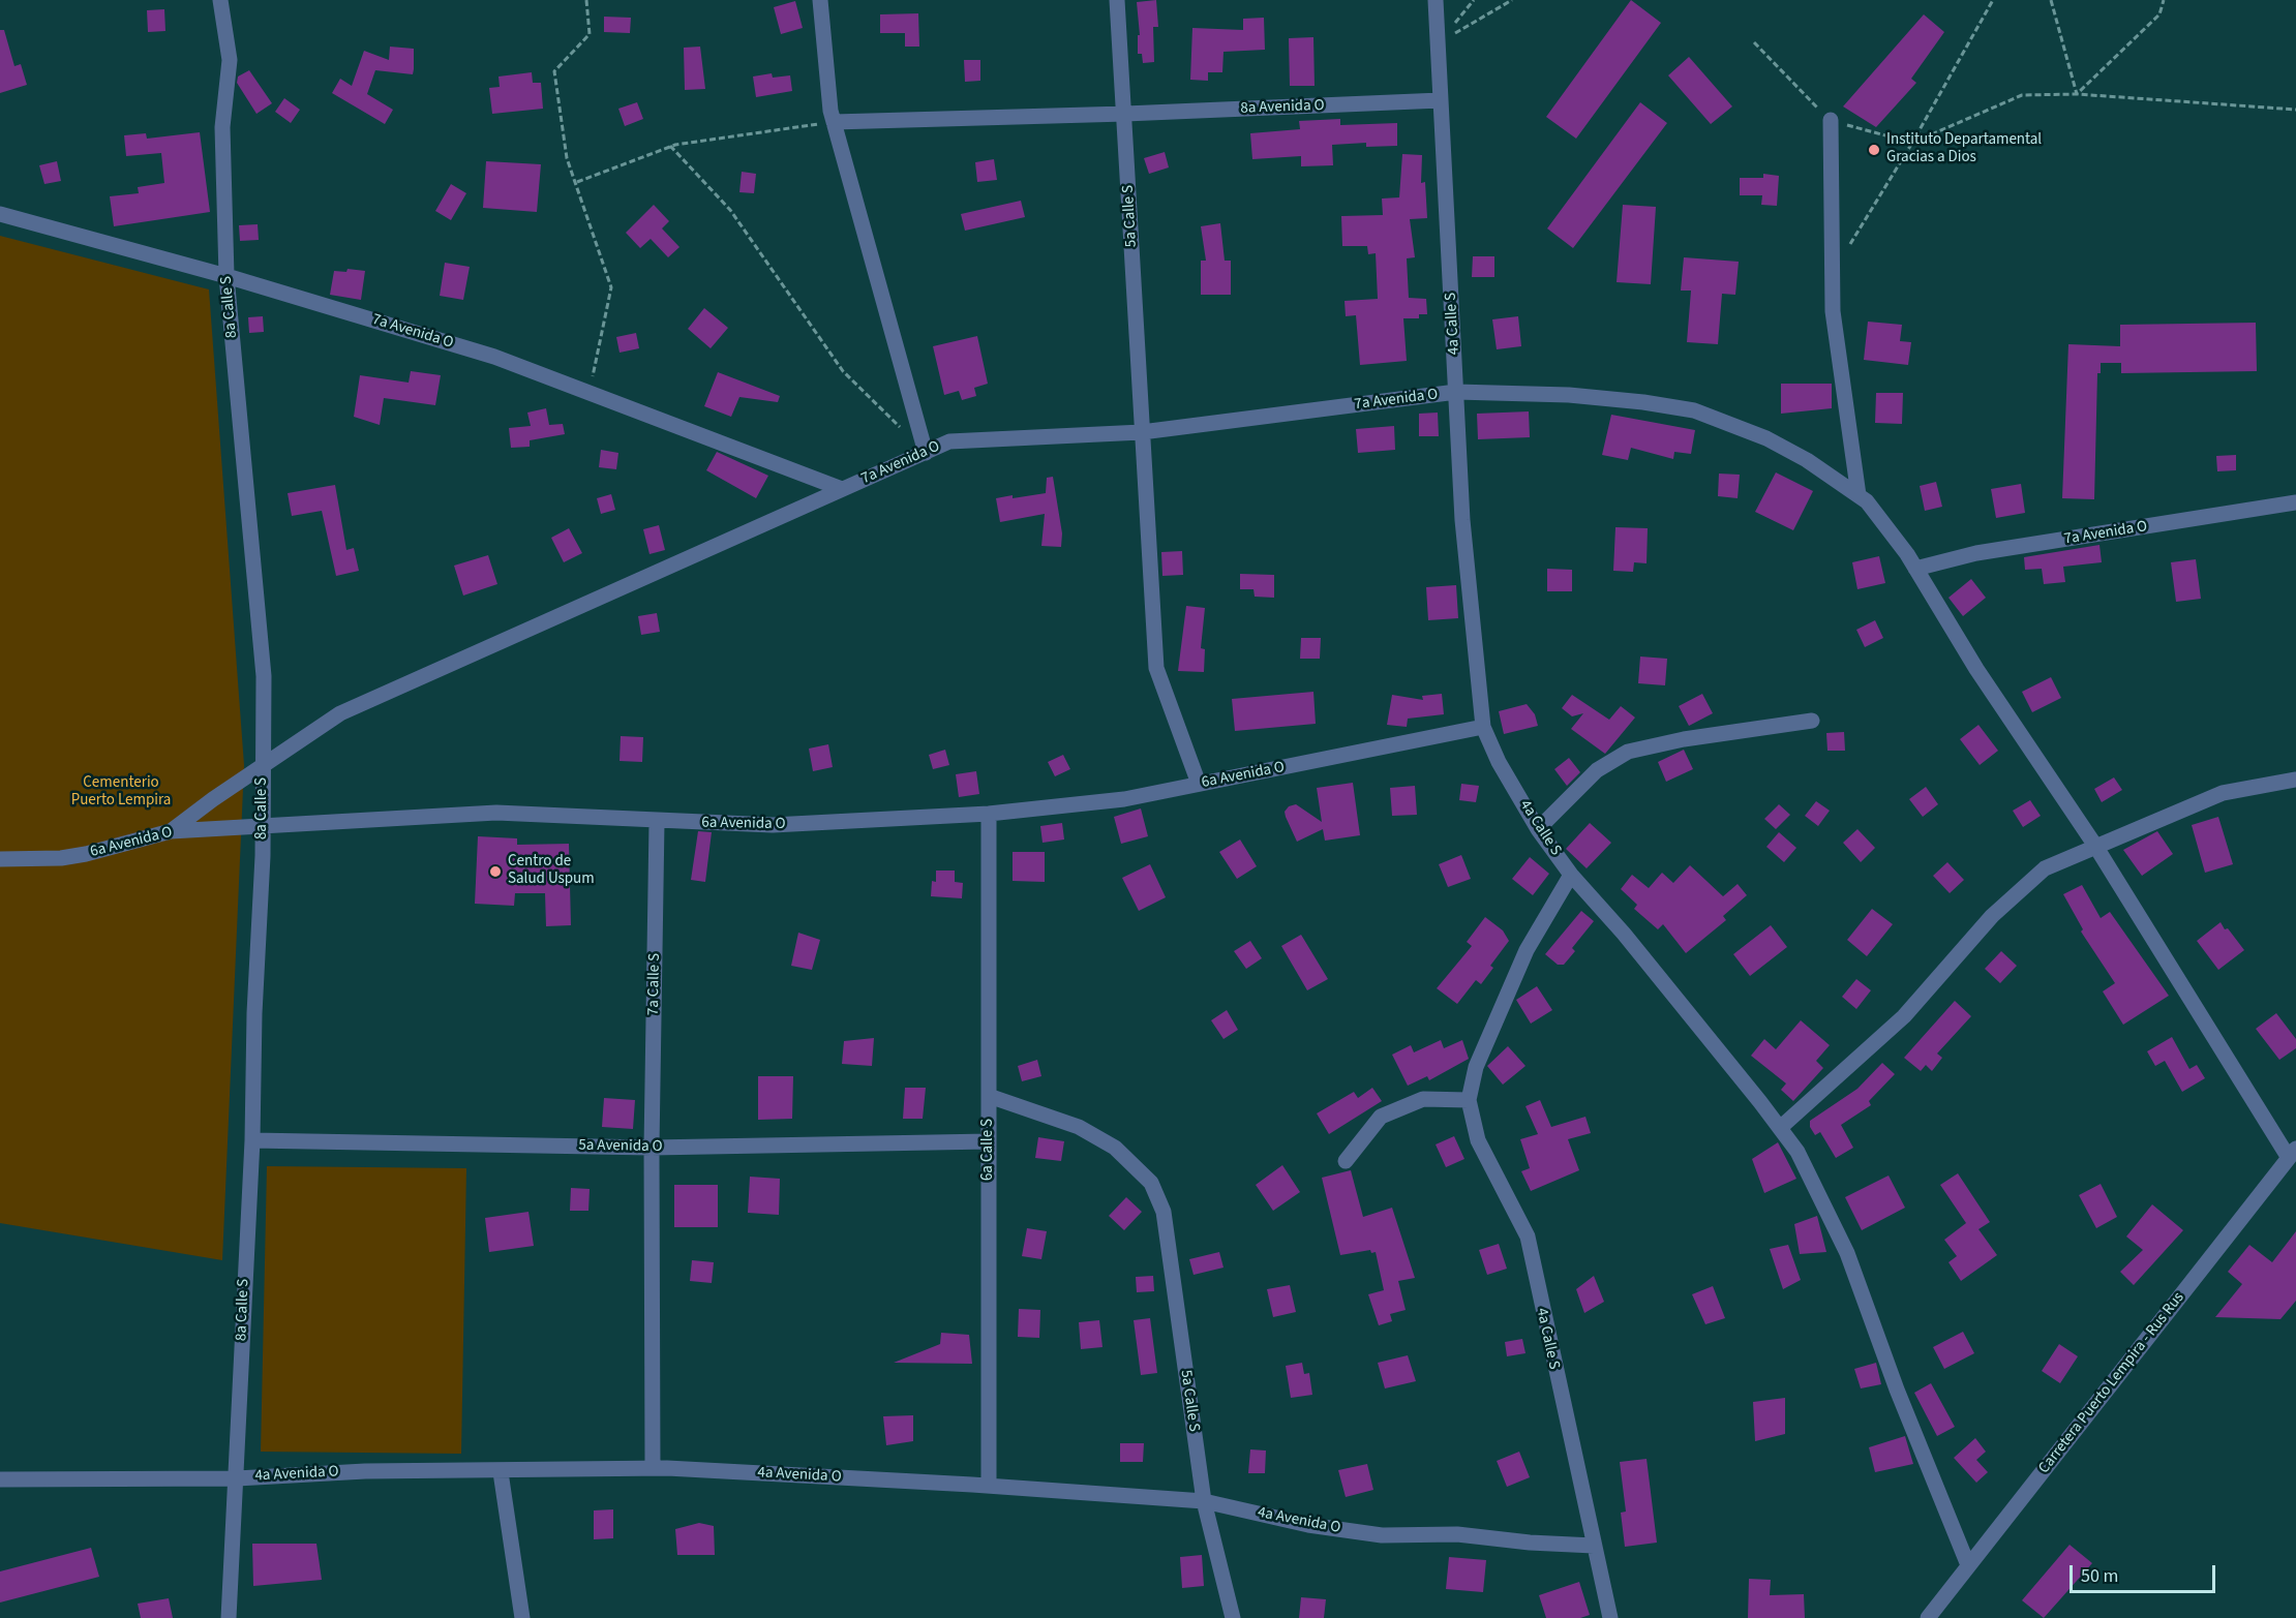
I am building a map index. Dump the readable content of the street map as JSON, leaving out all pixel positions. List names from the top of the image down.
{
  "streets": {
    "street": [
      "8a Avenida O",
      "5a Calle S",
      "8a Calle S",
      "4a Calle S",
      "7a Avenida O",
      "6a Avenida O",
      "7a Calle S",
      "5a Avenida O",
      "6a Calle S",
      "Carretera Puerto Lempira - Rus Rus",
      "4a Avenida O"
    ]
  },
  "crossings": [
    ["8a Avenida O", "5a Calle S"],
    ["8a Avenida O", "4a Calle S"],
    ["5a Calle S", "7a Avenida O"],
    ["5a Calle S", "6a Avenida O"],
    ["5a Calle S", "6a Calle S"],
    ["5a Calle S", "4a Avenida O"],
    ["8a Calle S", "7a Avenida O"],
    ["8a Calle S", "6a Avenida O"],
    ["8a Calle S", "5a Avenida O"],
    ["8a Calle S", "4a Avenida O"],
    ["4a Calle S", "7a Avenida O"],
    ["4a Calle S", "6a Avenida O"],
    ["4a Calle S", "4a Avenida O"],
    ["7a Avenida O", "Carretera Puerto Lempira - Rus Rus"],
    ["6a Avenida O", "7a Calle S"],
    ["6a Avenida O", "6a Calle S"],
    ["7a Calle S", "5a Avenida O"],
    ["7a Calle S", "4a Avenida O"],
    ["5a Avenida O", "6a Calle S"],
    ["6a Calle S", "4a Avenida O"]
  ],
  "parks": ["Cementerio Puerto Lempira"],
  "places": ["Instituto Departamental Gracias a Dios", "Centro de Salud Uspum"],
  "scale_bar": "50 m"
}
